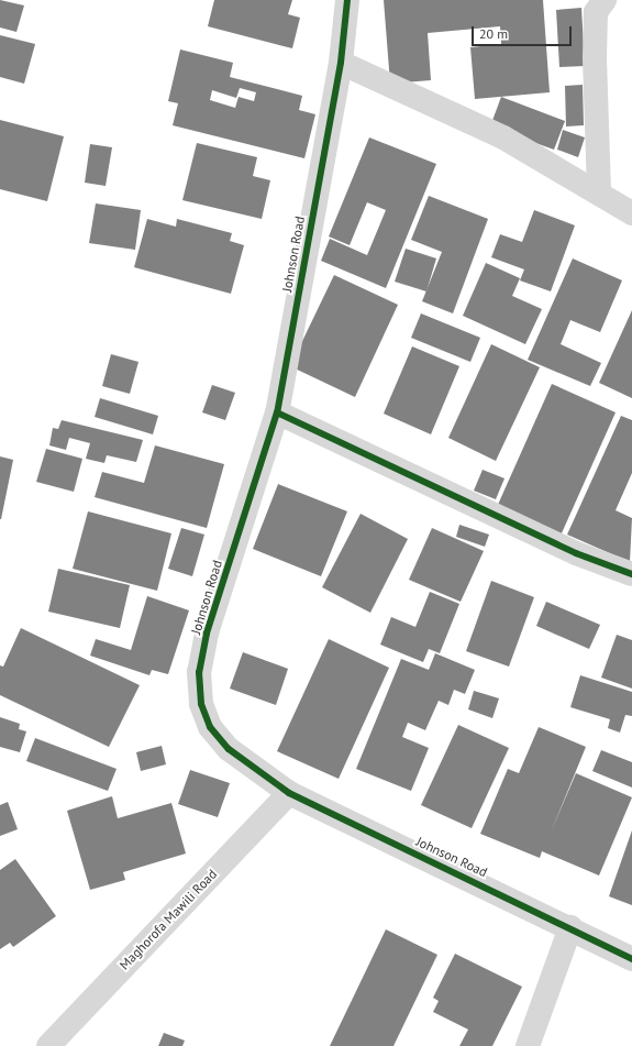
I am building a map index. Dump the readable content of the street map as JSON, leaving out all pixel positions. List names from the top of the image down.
{
  "streets": {
    "street": ["Johnson Road", "Maghorofa Mawili Road"]
  },
  "crossings": [
    ["Johnson Road", "Maghorofa Mawili Road"]
  ],
  "scale_bar": "20 m"
}
